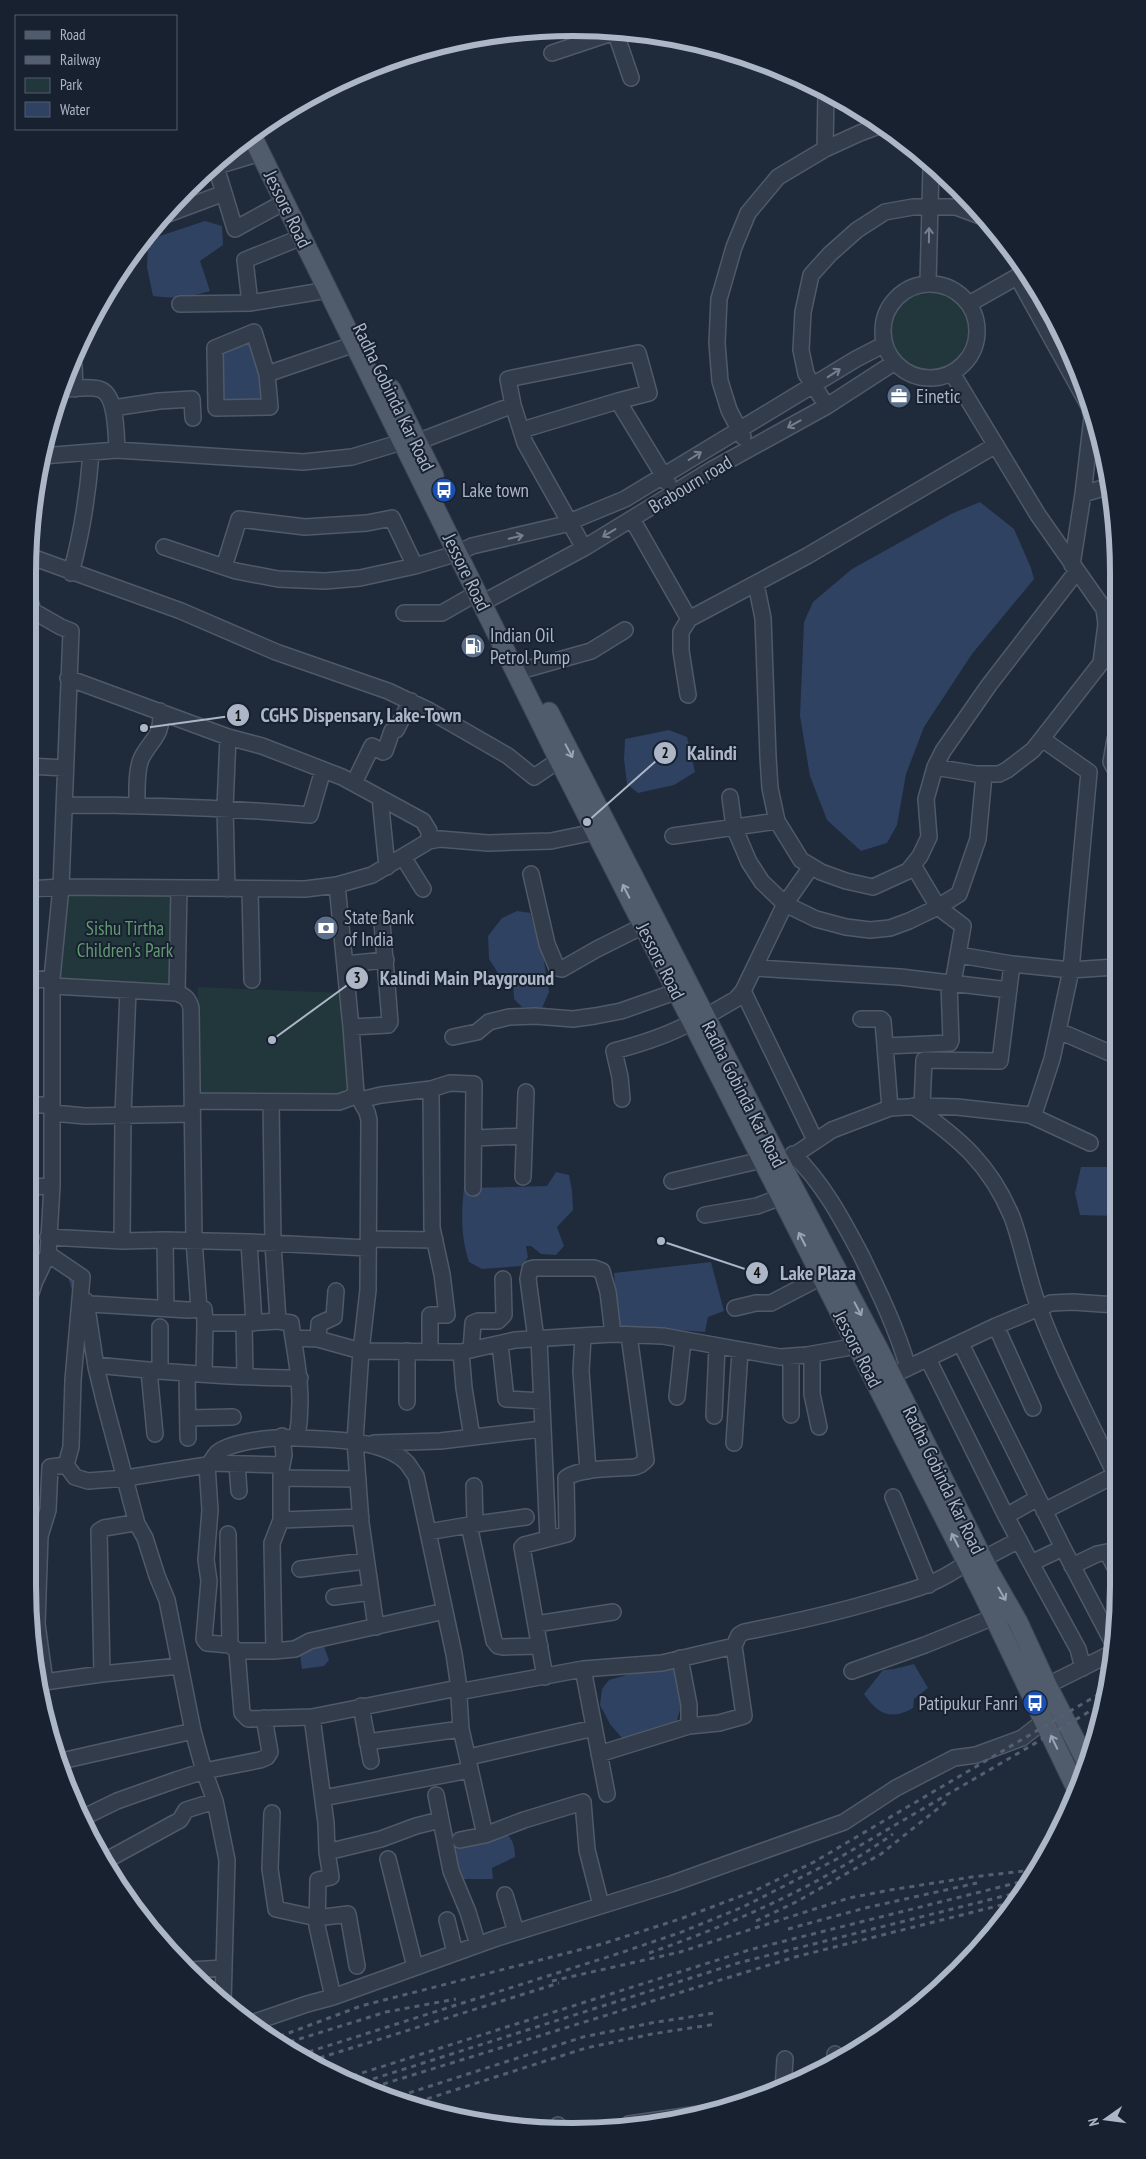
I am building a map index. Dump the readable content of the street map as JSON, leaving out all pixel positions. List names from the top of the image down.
{
  "streets": {
    "main road": ["Jessore Road", "Radha Gobinda Kar Road"],
    "street": ["Brabourn road"]
  },
  "crossings": [
    ["Jessore Road", "Radha Gobinda Kar Road"],
    ["Jessore Road", "Brabourn road"],
    ["Radha Gobinda Kar Road", "Brabourn road"]
  ],
  "one_way": ["Radha Gobinda Kar Road"],
  "parks": ["Sishu Tirtha Children's Park"],
  "places": {
    "office": ["Einetic"],
    "bus stop": ["Lake town", "Patipukur Fanri"],
    "fuel station": ["Indian Oil Petrol Pump"],
    "other": [
      "CGHS Dispensary, Lake-Town",
      "Kalindi",
      "Kalindi Main Playground",
      "Lake Plaza"
    ],
    "bank": ["State Bank of India"]
  },
  "legend": [
    "Road",
    "Railway",
    "Park",
    "Water"
  ],
  "north": "left"
}
